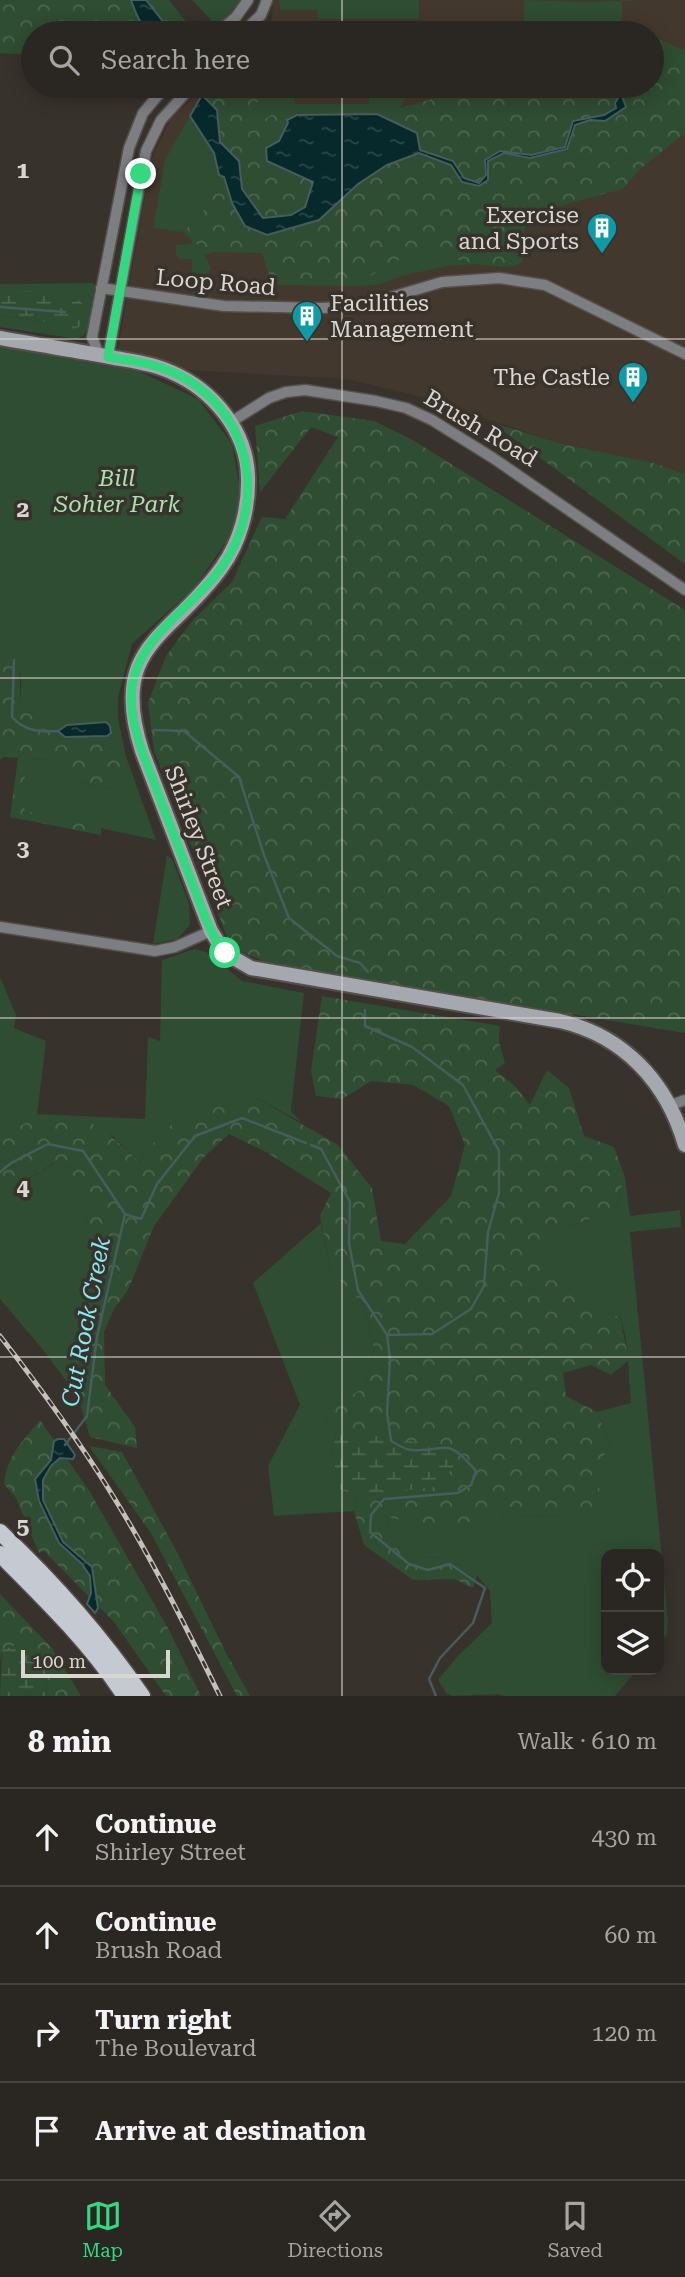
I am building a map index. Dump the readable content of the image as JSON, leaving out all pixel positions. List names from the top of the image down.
{
  "streets": {
    "street": ["Loop Road", "Brush Road", "Shirley Street"]
  },
  "crossings": [
    ["Brush Road", "Shirley Street"]
  ],
  "water": ["Cut Rock Creek"],
  "parks": ["Bill Sohier Park"],
  "places": {
    "building": ["Exercise and Sports", "Facilities Management", "The Castle"]
  },
  "scale_bar": "100 m",
  "page": {
    "search": "Search here",
    "scale": "100 m",
    "heading": ["8 min", "Walk · 610 m"],
    "list": [
      ["Continue", "Shirley Street", "430 m"],
      ["Continue", "Brush Road", "60 m"],
      ["Turn right", "The Boulevard", "120 m"],
      "Arrive at destination"
    ],
    "nav": ["Map", "Directions", "Saved"]
  },
  "grid": {
    "rows": [
      "1",
      "2",
      "3",
      "4",
      "5"
    ]
  }
}
